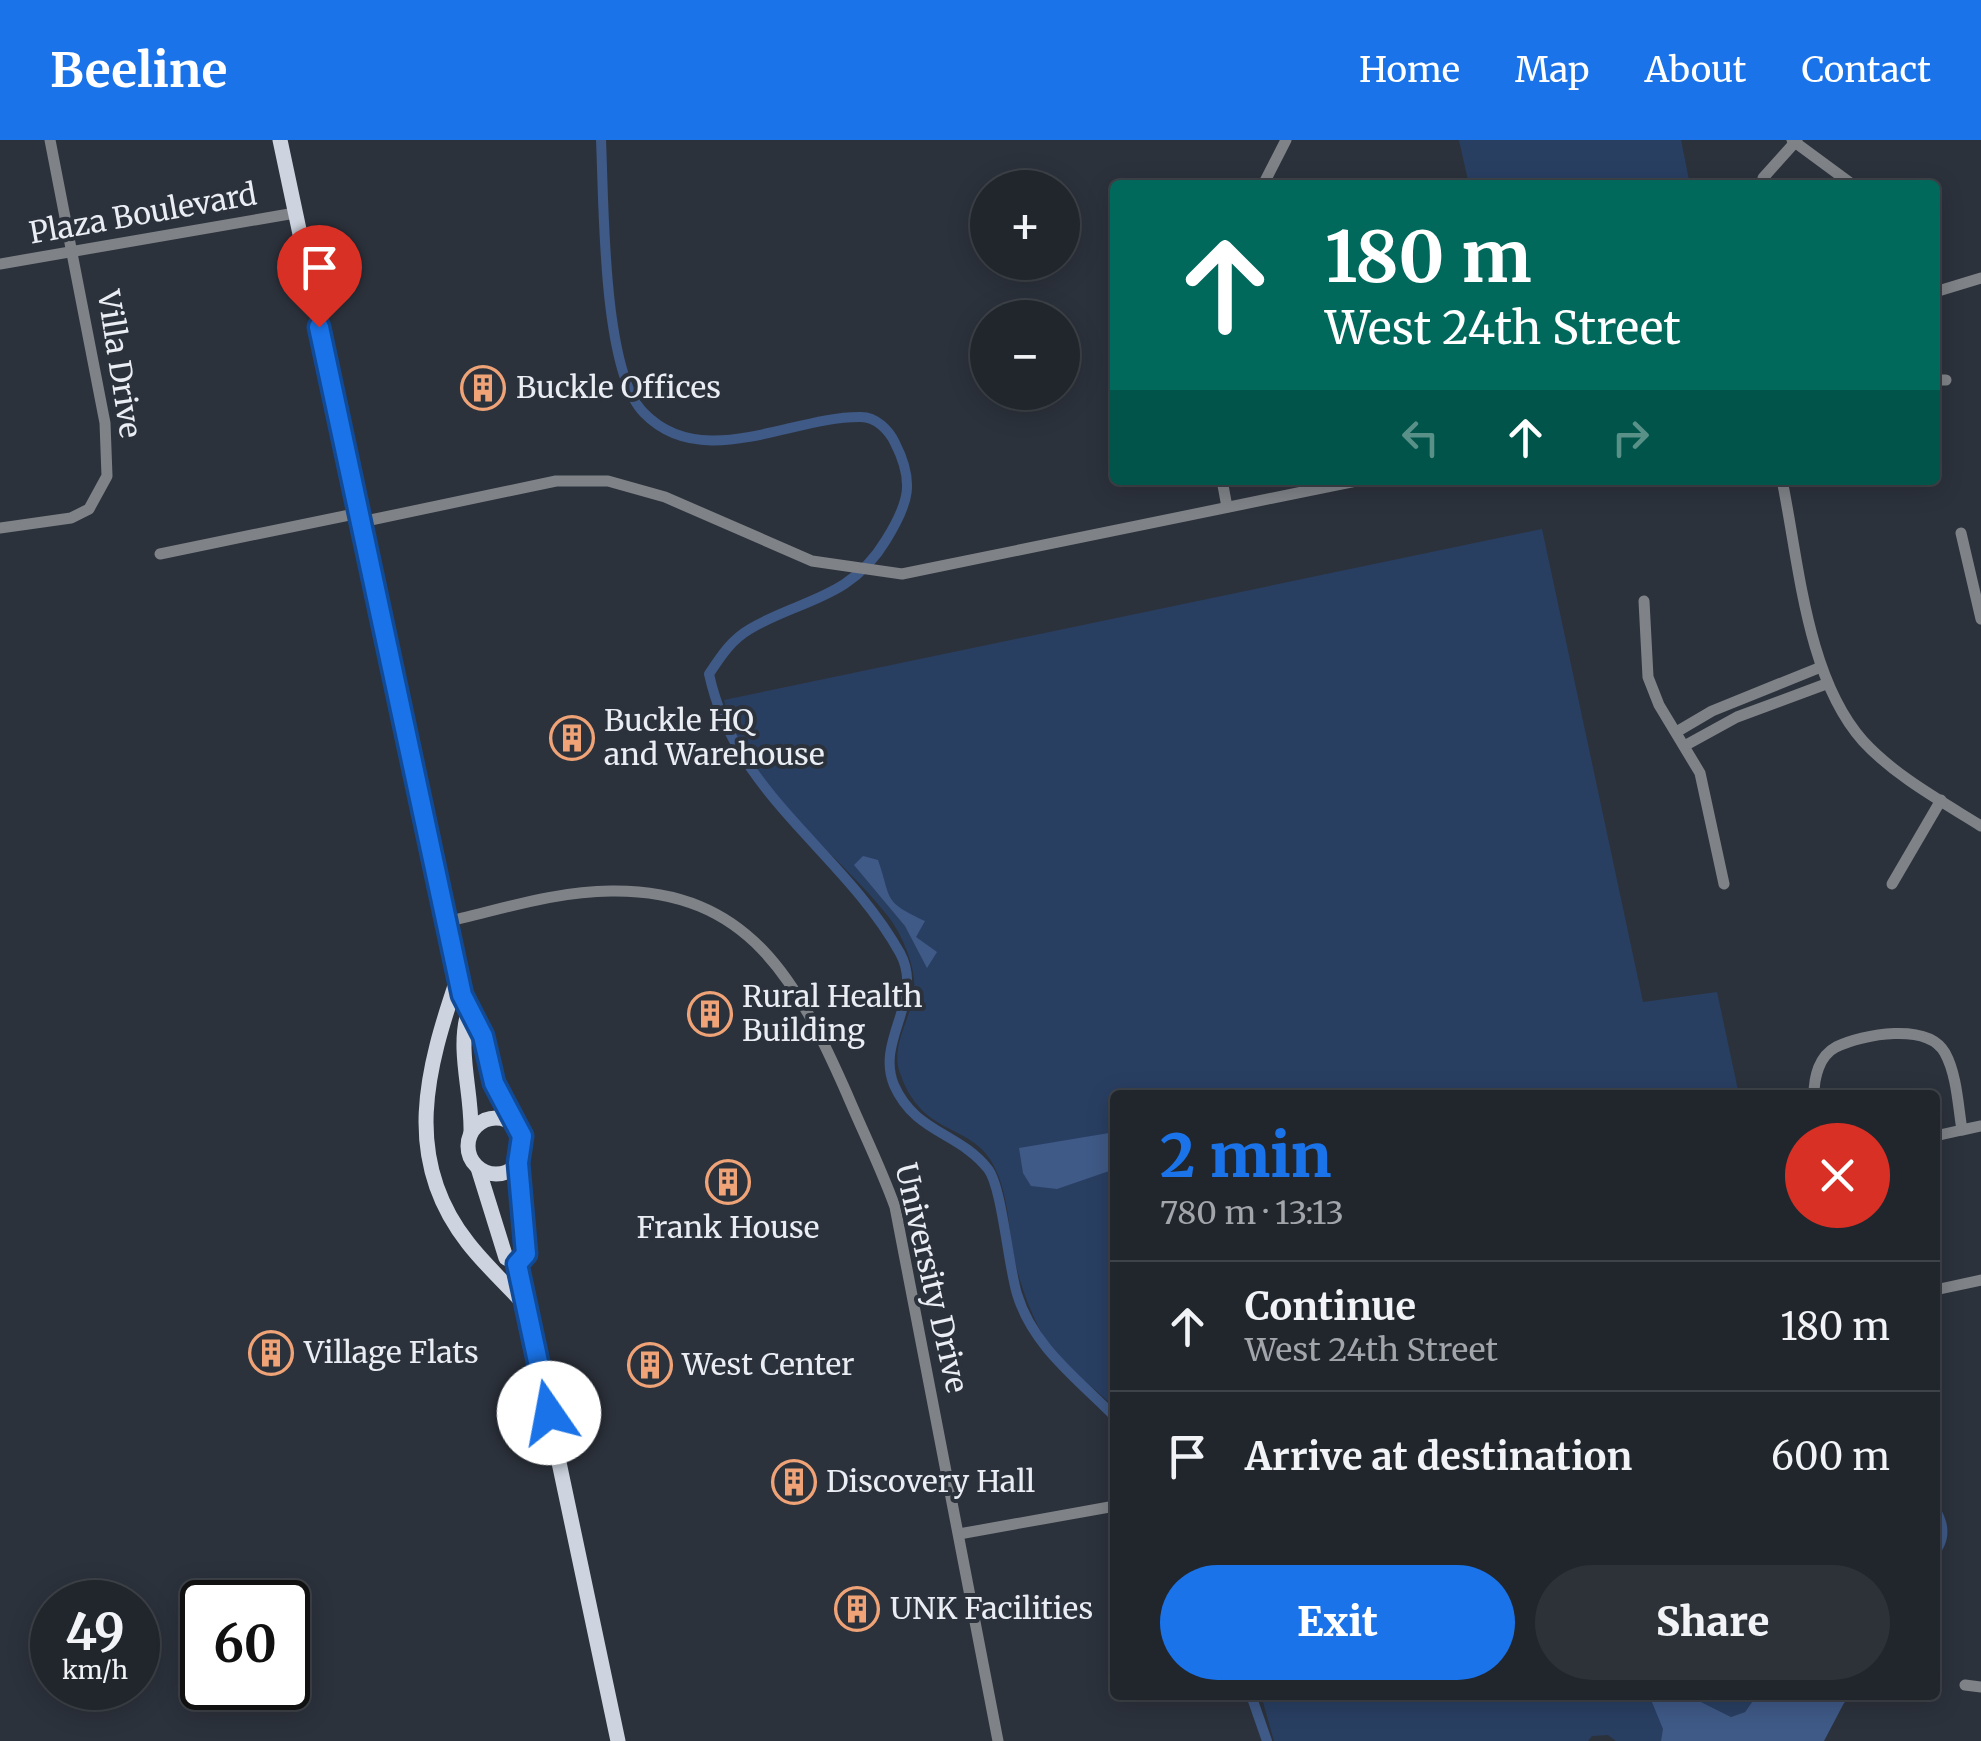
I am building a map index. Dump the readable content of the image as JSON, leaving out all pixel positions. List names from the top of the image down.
{
  "streets": {
    "street": ["Plaza Boulevard", "Villa Drive", "University Drive"]
  },
  "crossings": [
    ["Plaza Boulevard", "Villa Drive"]
  ],
  "places": {
    "building": [
      "Buckle Offices",
      "Buckle HQ and Warehouse",
      "Rural Health Building",
      "Frank House",
      "Village Flats",
      "West Center",
      "Discovery Hall",
      "UNK Facilities"
    ]
  },
  "page": {
    "header": "Beeline",
    "nav": [
      "Home",
      "Map",
      "About",
      "Contact"
    ],
    "map_buttons": ["+", "−"],
    "turn": ["180 m", "West 24th Street"],
    "heading": ["2 min", "780 m · 13:13"],
    "list": [
      {
        "name": "Continue",
        "note": "West 24th Street",
        "value": "180 m"
      },
      {
        "name": "Arrive at destination",
        "value": "600 m"
      }
    ],
    "buttons": ["Exit", "Share"],
    "speed": "49 km/h",
    "limit": "60"
  }
}
